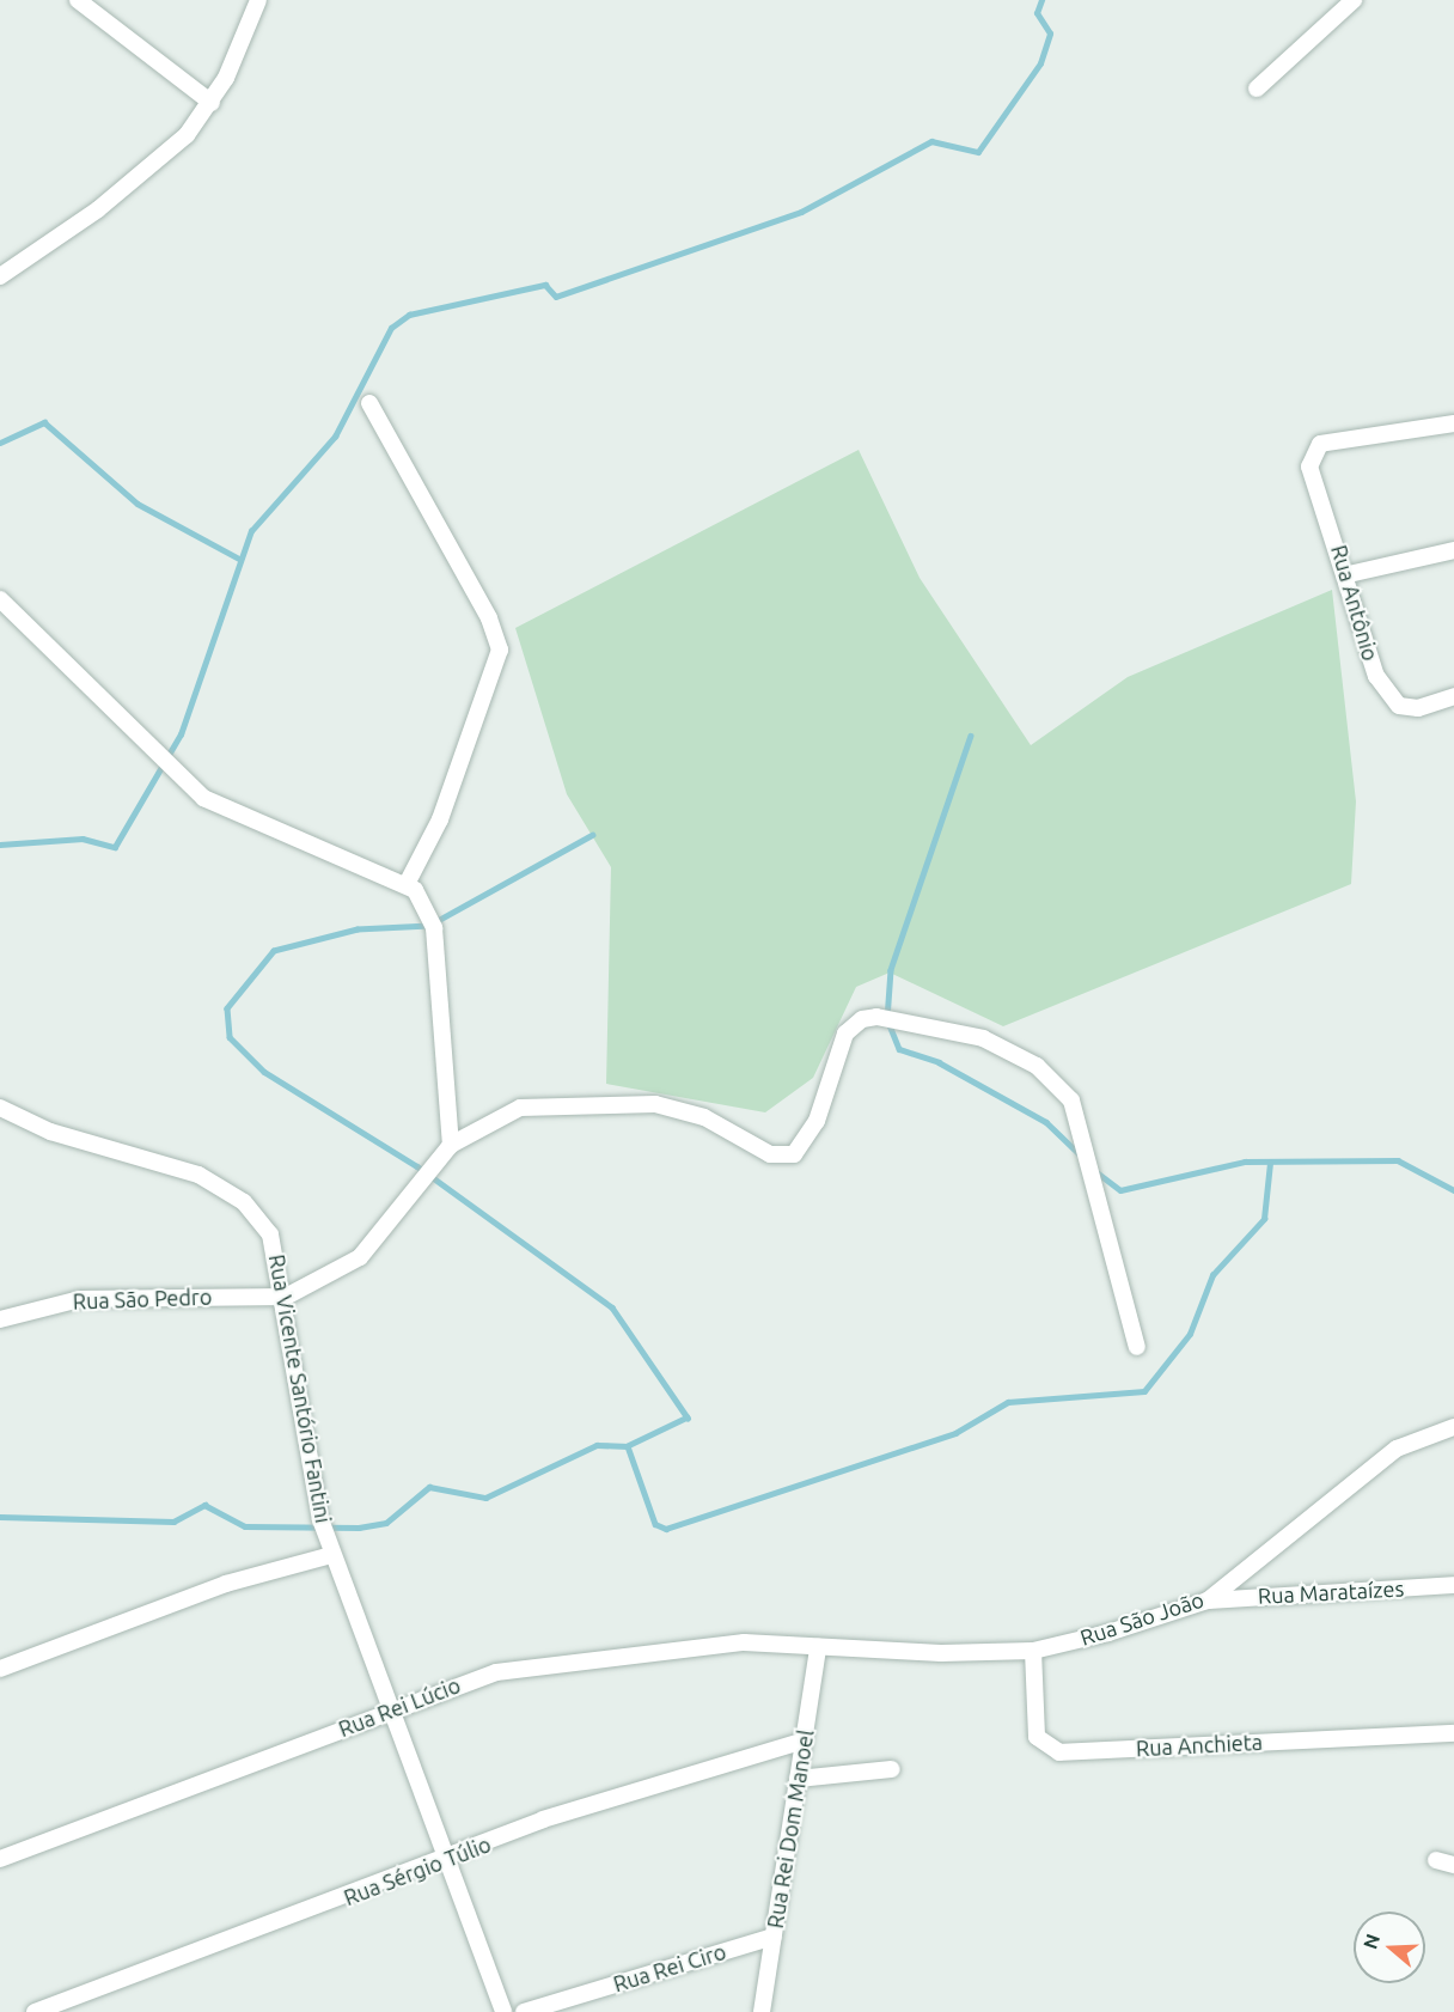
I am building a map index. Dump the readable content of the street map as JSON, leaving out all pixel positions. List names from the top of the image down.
{
  "streets": {
    "street": [
      "Rua Antônio",
      "Rua São Pedro",
      "Rua Vicente Santório Fantini",
      "Rua Marataízes",
      "Rua São João",
      "Rua Rei Lúcio",
      "Rua Anchieta",
      "Rua Rei Dom Manoel",
      "Rua Sérgio Túlio",
      "Rua Rei Ciro"
    ]
  },
  "crossings": [
    ["Rua São Pedro", "Rua Vicente Santório Fantini"],
    ["Rua Vicente Santório Fantini", "Rua Rei Lúcio"],
    ["Rua Vicente Santório Fantini", "Rua Sérgio Túlio"],
    ["Rua Marataízes", "Rua São João"],
    ["Rua São João", "Rua Rei Lúcio"],
    ["Rua São João", "Rua Anchieta"],
    ["Rua São João", "Rua Rei Dom Manoel"],
    ["Rua Rei Lúcio", "Rua Rei Dom Manoel"],
    ["Rua Rei Dom Manoel", "Rua Sérgio Túlio"],
    ["Rua Rei Dom Manoel", "Rua Rei Ciro"]
  ],
  "north": "left"
}
